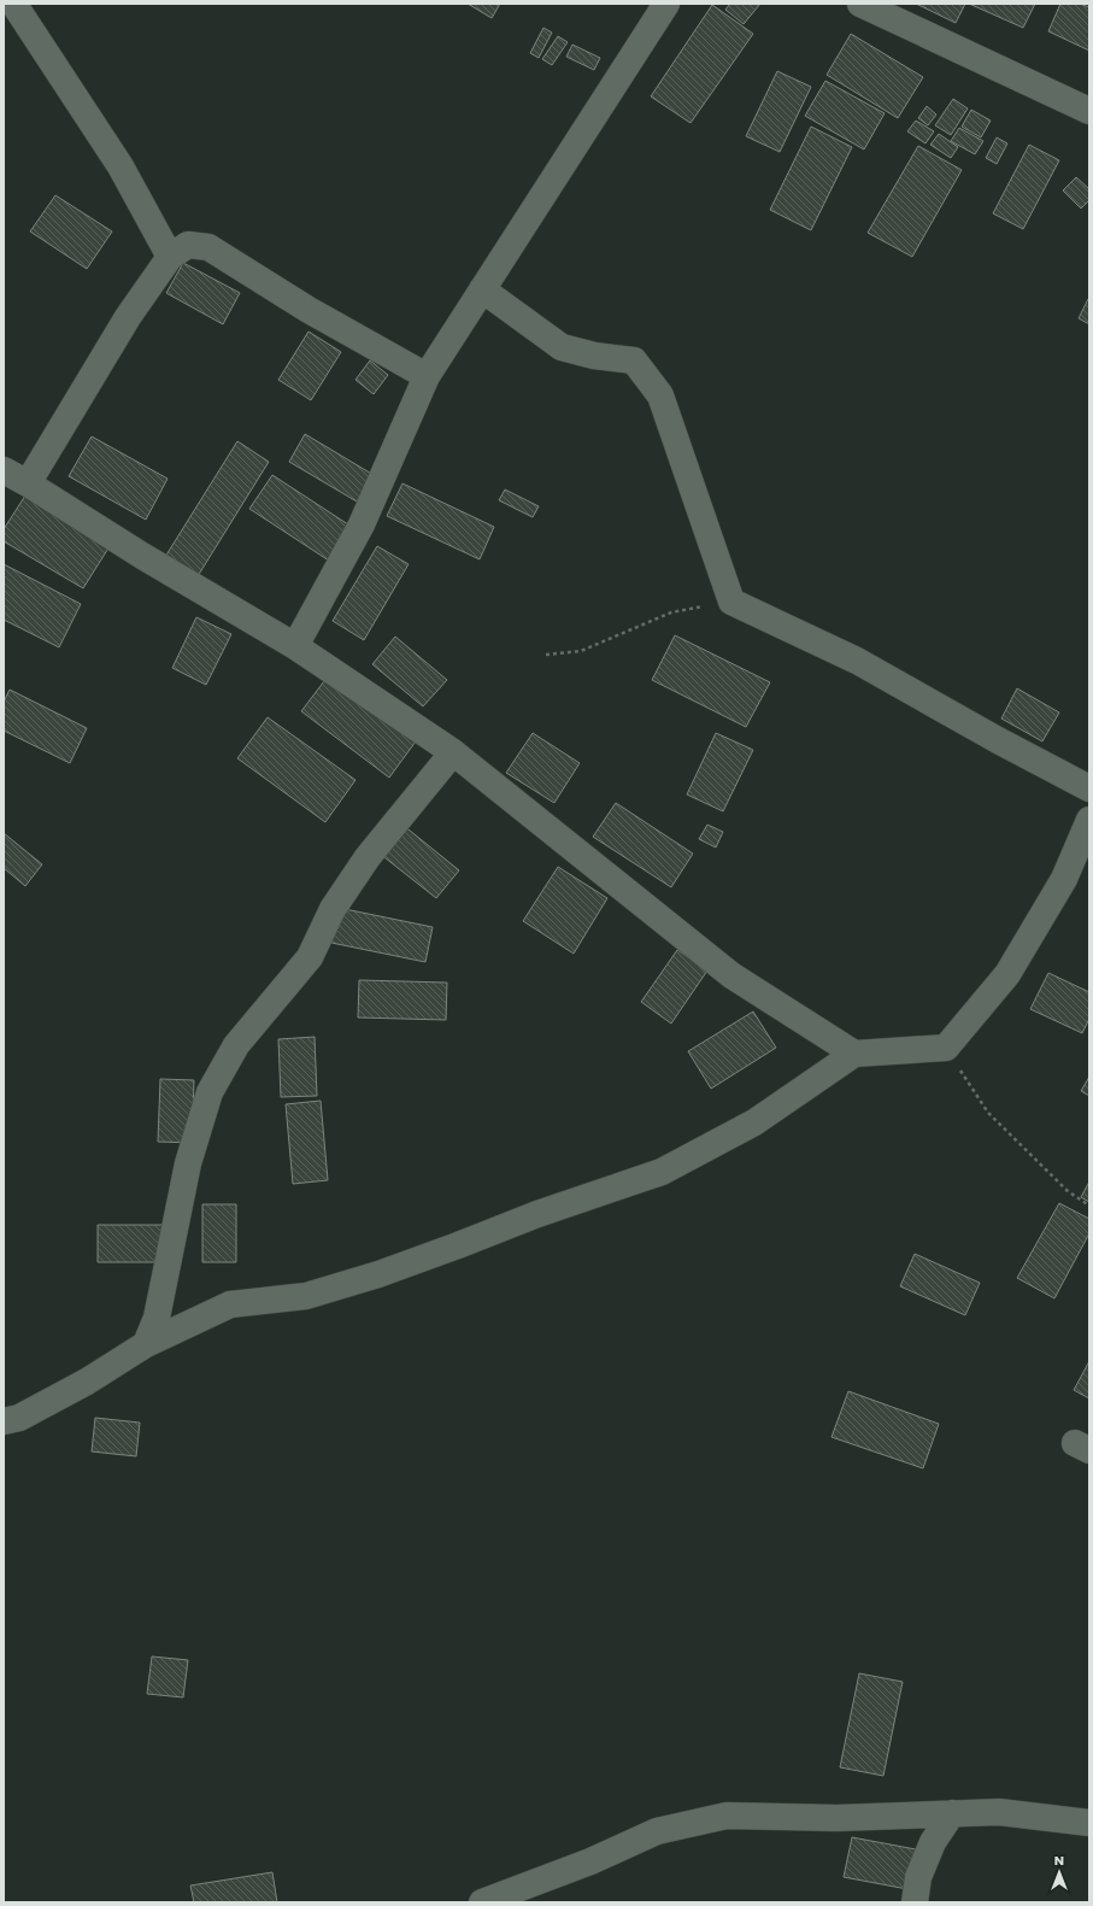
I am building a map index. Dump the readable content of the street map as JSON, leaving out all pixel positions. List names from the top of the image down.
{
  "north": "top"
}
